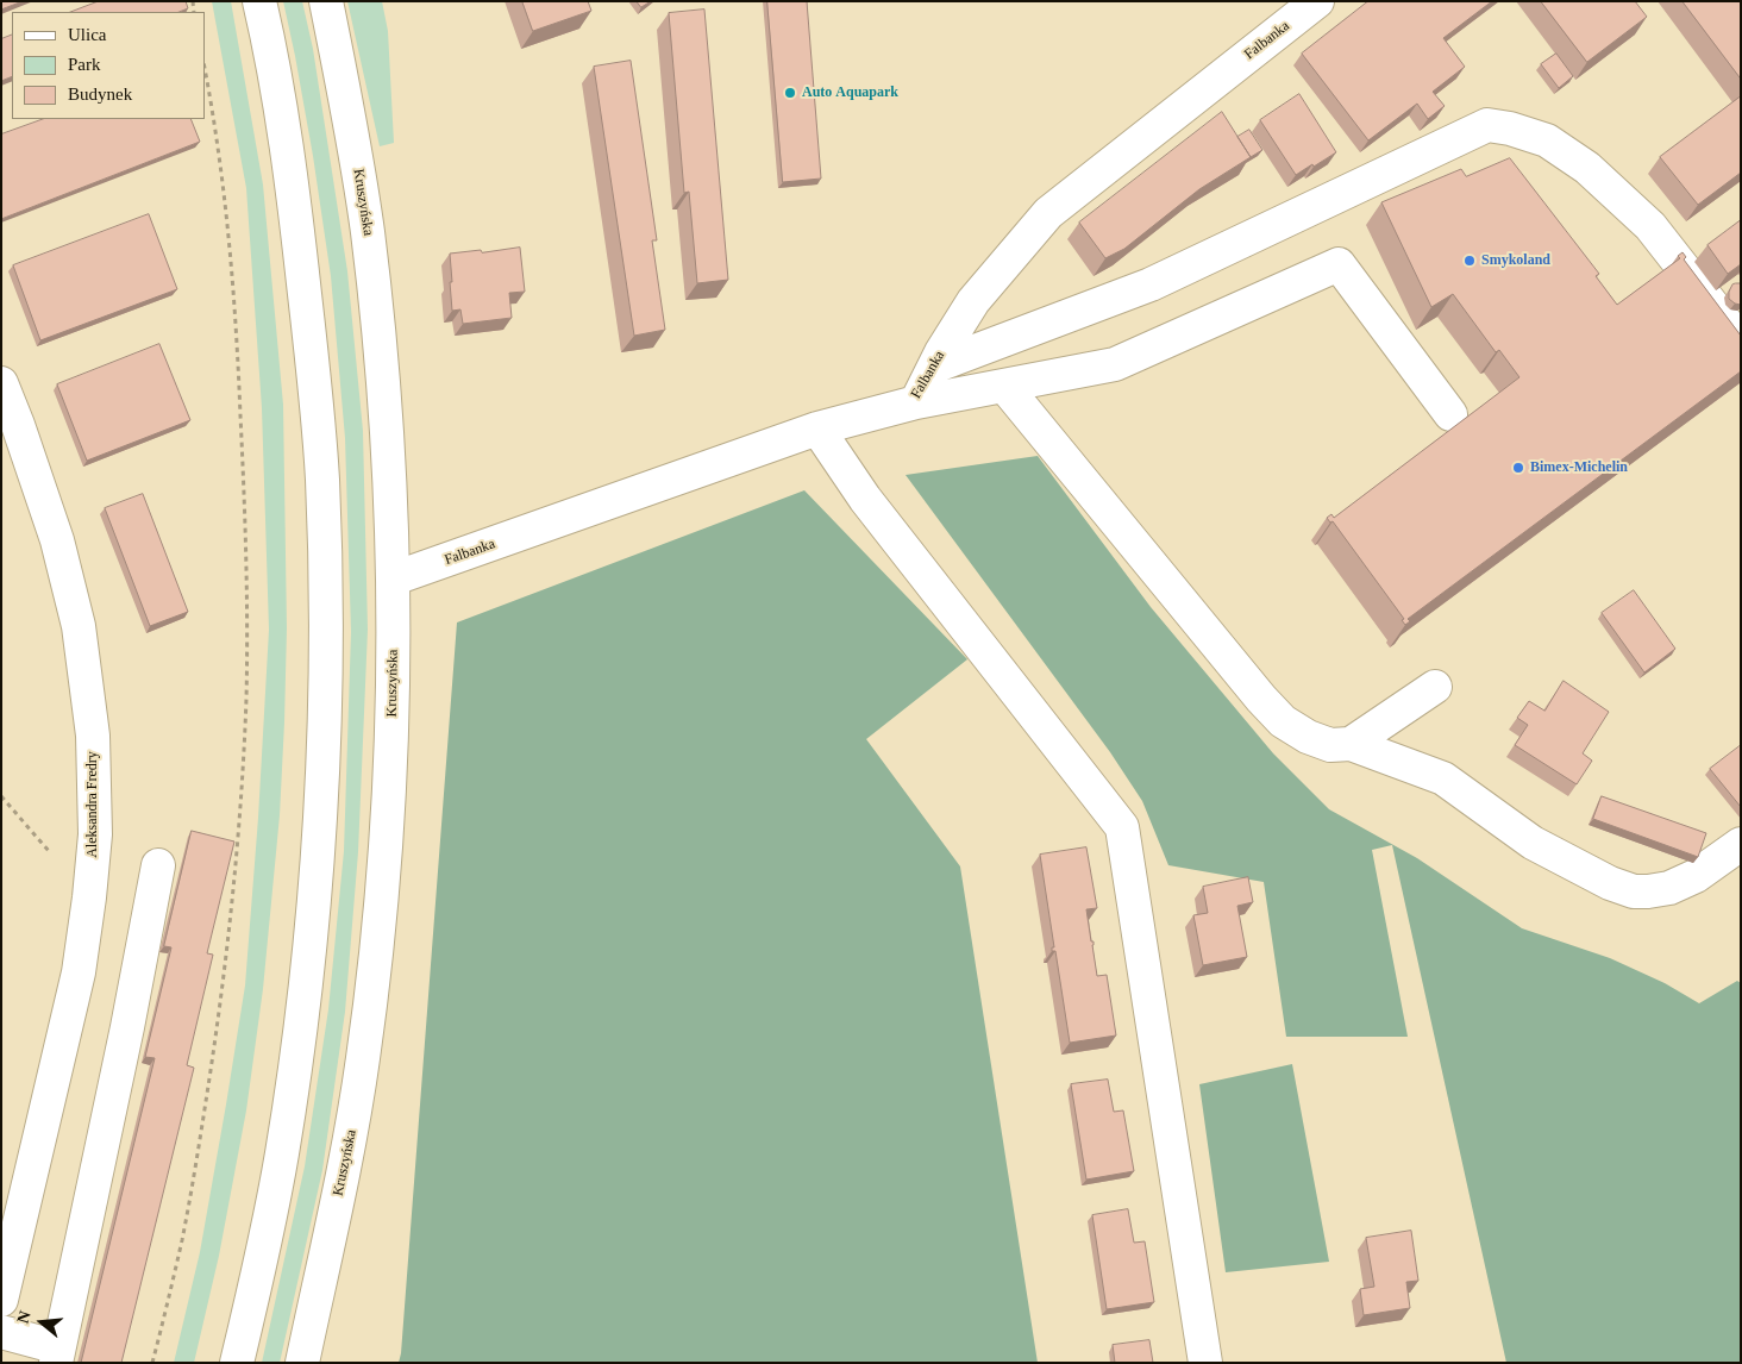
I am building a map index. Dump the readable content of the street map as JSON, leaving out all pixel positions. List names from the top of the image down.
{
  "streets": {
    "main road": ["Falbanka", "Kruszyńska", "Aleksandra Fredry"]
  },
  "crossings": [
    ["Falbanka", "Kruszyńska"]
  ],
  "places": ["Auto Aquapark", "Smykoland", "Bimex-Michelin"],
  "legend": ["Ulica", "Park", "Budynek"],
  "north": "left"
}
